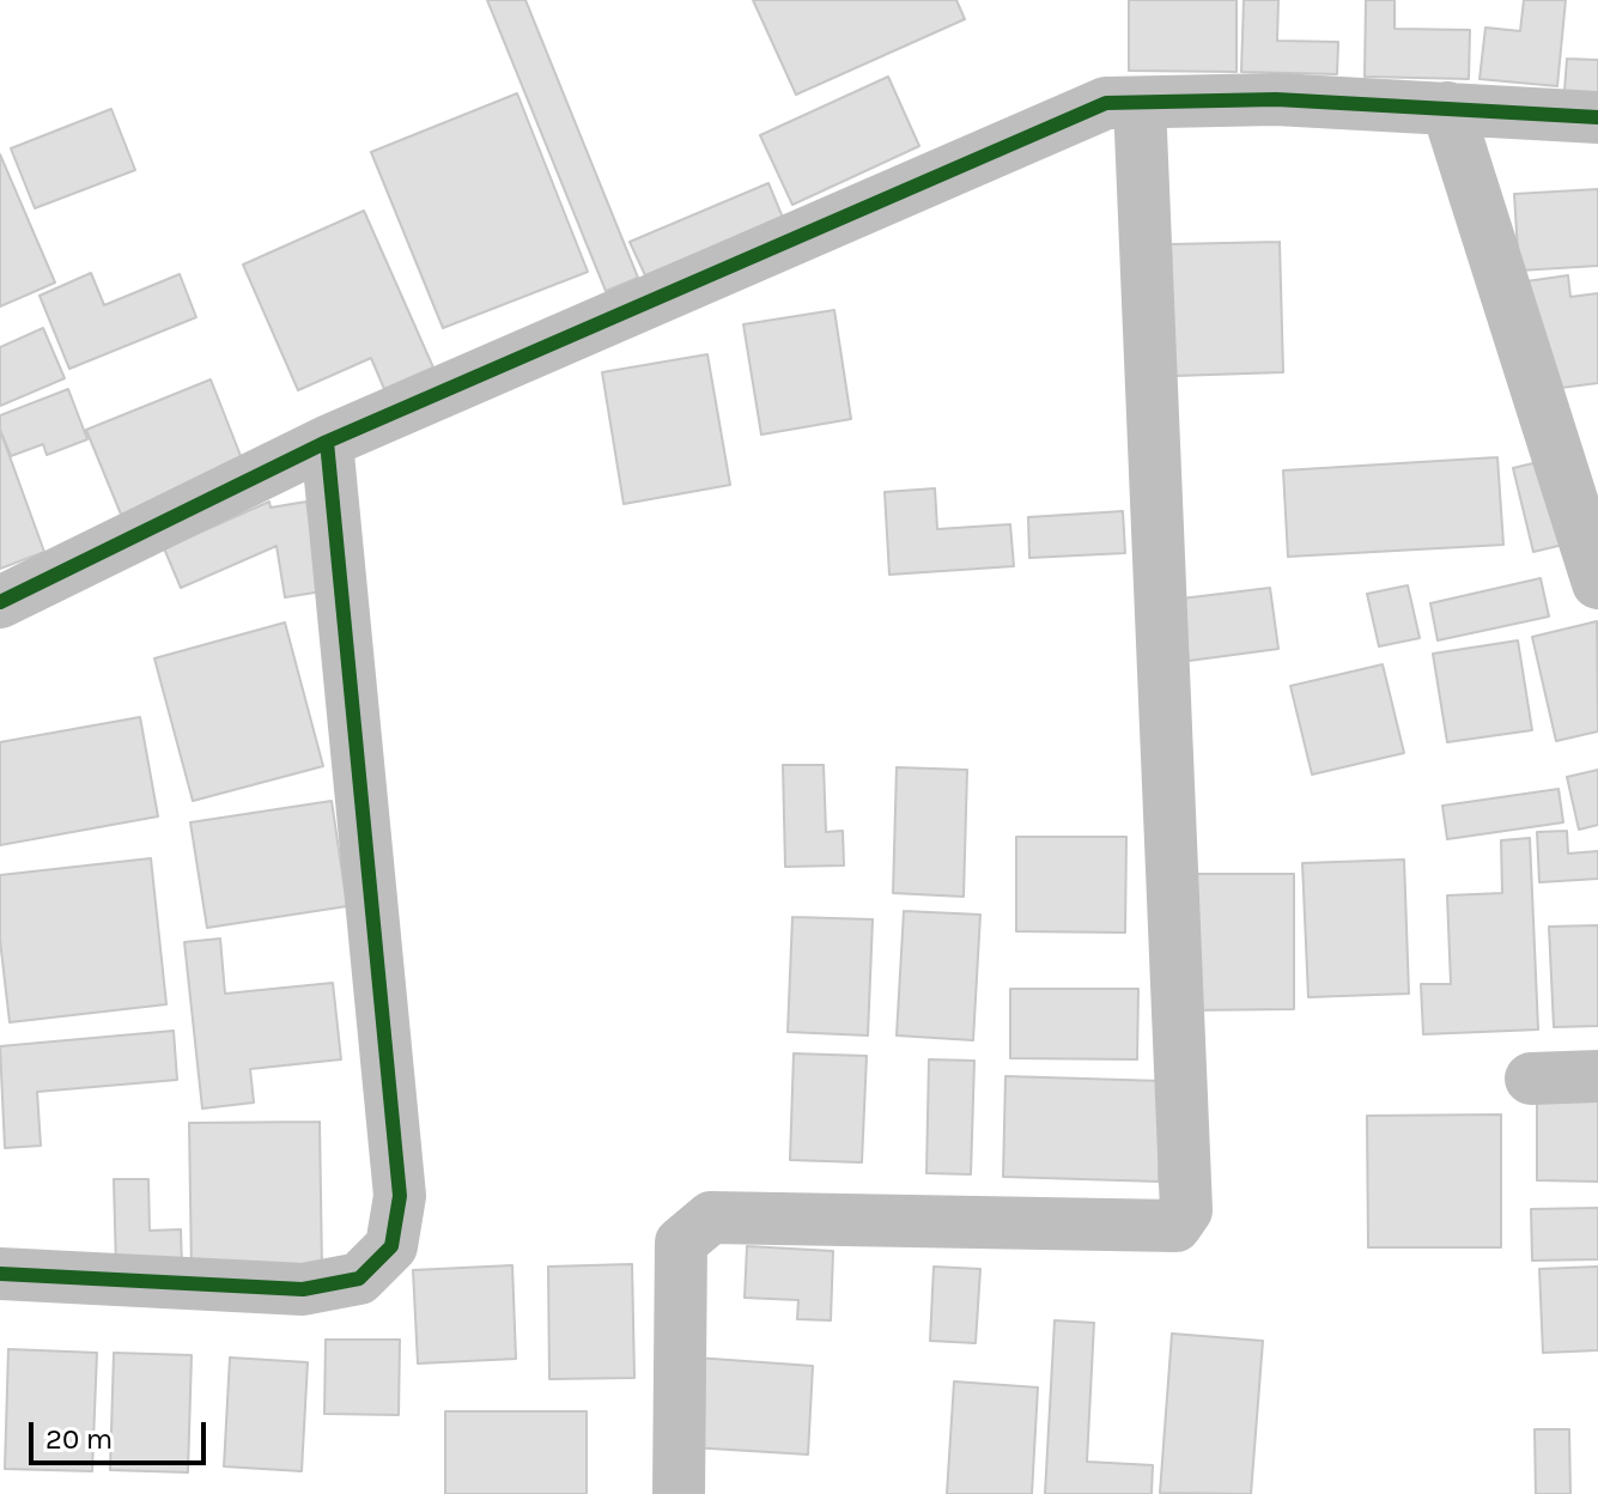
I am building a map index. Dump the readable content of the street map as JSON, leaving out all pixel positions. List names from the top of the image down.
{
  "scale_bar": "20 m"
}
